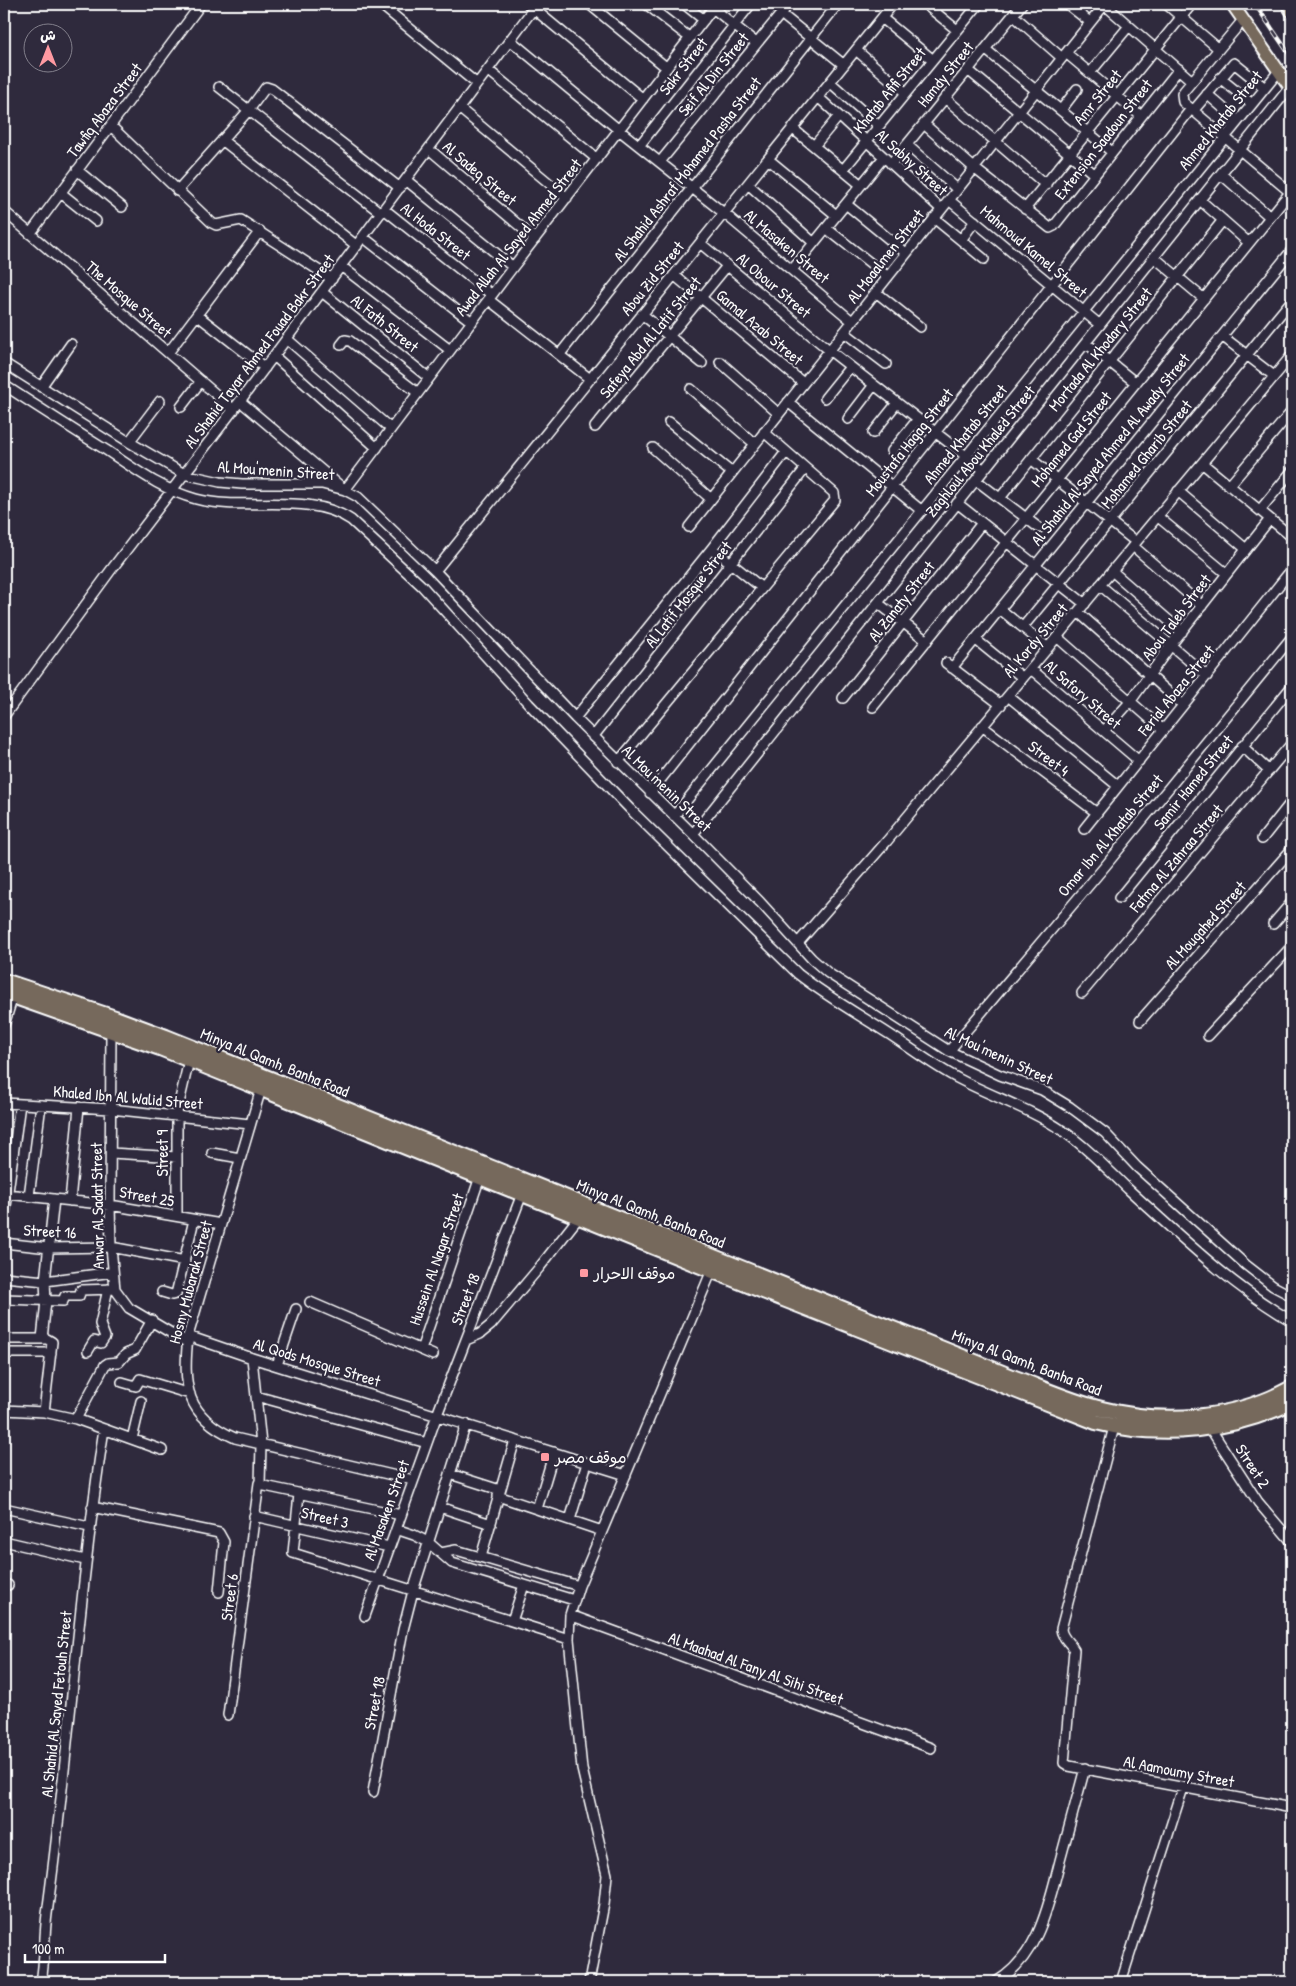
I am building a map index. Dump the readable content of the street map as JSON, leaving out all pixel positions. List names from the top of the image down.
{
  "streets": {
    "highway": ["Minya Al Qamh, Banha Road"],
    "street": [
      "Sakr Street",
      "Seif Al Din Street",
      "Hamdy Street",
      "Khatab Afifi Street",
      "Amr Street",
      "Tawfiq Abaza Street",
      "Ahmed Khatab Street",
      "Extension Saadoun Street",
      "Al Sabhy Street",
      "Al Shahid Ashraf Mohamed Pasha Street",
      "Al Sadeq Street",
      "Al Hoda Street",
      "Awad Allah Al Sayed Ahmed Street",
      "Al Masaken Street",
      "Mahmoud Kamel Street",
      "Al Moaalmen Street",
      "Abou Zid Street",
      "Al Obour Street",
      "The Mosque Street",
      "Al Fath Street",
      "Gamal Azab Street",
      "Safeya Abd Al Latif Street",
      "Mortada Al Khodary Street",
      "Al Shahid Tayar Ahmed Fouad Bakr Street",
      "Mohamed Gad Street",
      "Moustafa Hagag Street",
      "Al Shahid Al Sayed Ahmed Al Awady Street",
      "Zaghloul Abou Khaled Street",
      "Mohamed Gharib Street",
      "Al Mou'menin Street",
      "Al Latif Mosque Street",
      "Al Zanaty Street",
      "Abou Taleb Street",
      "Al Kordy Street",
      "Ferial Abaza Street",
      "Al Safory Street",
      "Street 4",
      "Samir Hamed Street",
      "Omar Ibn Al Khatab Street",
      "Fatma Al Zahraa Street",
      "Al Mougahed Street",
      "Khaled Ibn Al Walid Street",
      "Street 9",
      "Street 25",
      "Anwar Al Sadat Street",
      "Street 16",
      "Hussein Al Nagar Street",
      "Hosny Mubarak Street",
      "Street 18",
      "Al Qods Mosque Street",
      "Street 2",
      "Street 3",
      "Street 6",
      "Al Maahad Al Fany Al Sihi Street",
      "Al Shahid Al Sayed Fetouh Street",
      "Al Aamoumy Street"
    ]
  },
  "crossings": [
    ["Sakr Street", "Al Masaken Street"],
    ["Seif Al Din Street", "Al Masaken Street"],
    ["Hamdy Street", "Al Sabhy Street"],
    ["Khatab Afifi Street", "Al Sabhy Street"],
    ["Amr Street", "Extension Saadoun Street"],
    ["Tawfiq Abaza Street", "The Mosque Street"],
    ["Ahmed Khatab Street", "Mahmoud Kamel Street"],
    ["Ahmed Khatab Street", "Al Obour Street"],
    ["Ahmed Khatab Street", "Moustafa Hagag Street"],
    ["Ahmed Khatab Street", "Al Mou'menin Street"],
    ["Al Sabhy Street", "Al Moaalmen Street"],
    ["Al Sabhy Street", "Abou Zid Street"],
    ["Al Shahid Ashraf Mohamed Pasha Street", "Al Hoda Street"],
    ["Al Shahid Ashraf Mohamed Pasha Street", "Al Masaken Street"],
    ["Al Sadeq Street", "Awad Allah Al Sayed Ahmed Street"],
    ["Al Sadeq Street", "Al Shahid Tayar Ahmed Fouad Bakr Street"],
    ["Al Hoda Street", "Awad Allah Al Sayed Ahmed Street"],
    ["Al Hoda Street", "Abou Zid Street"],
    ["Al Hoda Street", "Al Shahid Tayar Ahmed Fouad Bakr Street"],
    ["Awad Allah Al Sayed Ahmed Street", "Al Masaken Street"],
    ["Awad Allah Al Sayed Ahmed Street", "Al Fath Street"],
    ["Awad Allah Al Sayed Ahmed Street", "Al Mou'menin Street"],
    ["Al Masaken Street", "Al Moaalmen Street"],
    ["Al Masaken Street", "Abou Zid Street"],
    ["Al Masaken Street", "Al Shahid Tayar Ahmed Fouad Bakr Street"],
    ["Al Masaken Street", "Hosny Mubarak Street"],
    ["Al Masaken Street", "Street 18"],
    ["Al Masaken Street", "Al Qods Mosque Street"],
    ["Al Masaken Street", "Street 3"],
    ["Mahmoud Kamel Street", "Al Moaalmen Street"],
    ["Mahmoud Kamel Street", "Moustafa Hagag Street"],
    ["Mahmoud Kamel Street", "Zaghloul Abou Khaled Street"],
    ["Al Moaalmen Street", "Al Obour Street"],
    ["Al Moaalmen Street", "Gamal Azab Street"],
    ["Abou Zid Street", "Al Obour Street"],
    ["Abou Zid Street", "Gamal Azab Street"],
    ["Abou Zid Street", "Al Mou'menin Street"],
    ["Al Obour Street", "Safeya Abd Al Latif Street"],
    ["Al Obour Street", "Moustafa Hagag Street"],
    ["Al Obour Street", "Zaghloul Abou Khaled Street"],
    ["The Mosque Street", "Al Shahid Tayar Ahmed Fouad Bakr Street"],
    ["Al Fath Street", "Al Shahid Tayar Ahmed Fouad Bakr Street"],
    ["Gamal Azab Street", "Safeya Abd Al Latif Street"],
    ["Al Shahid Tayar Ahmed Fouad Bakr Street", "Al Mou'menin Street"],
    ["Moustafa Hagag Street", "Al Mou'menin Street"],
    ["Al Shahid Al Sayed Ahmed Al Awady Street", "Al Kordy Street"],
    ["Zaghloul Abou Khaled Street", "Al Mou'menin Street"],
    ["Al Mou'menin Street", "Al Latif Mosque Street"],
    ["Al Mou'menin Street", "Al Kordy Street"],
    ["Al Mou'menin Street", "Omar Ibn Al Khatab Street"],
    ["Abou Taleb Street", "Al Safory Street"],
    ["Al Kordy Street", "Al Safory Street"],
    ["Al Kordy Street", "Street 4"],
    ["Ferial Abaza Street", "Al Safory Street"],
    ["Ferial Abaza Street", "Street 4"],
    ["Minya Al Qamh, Banha Road", "Street 9"],
    ["Minya Al Qamh, Banha Road", "Anwar Al Sadat Street"],
    ["Minya Al Qamh, Banha Road", "Hussein Al Nagar Street"],
    ["Minya Al Qamh, Banha Road", "Hosny Mubarak Street"],
    ["Minya Al Qamh, Banha Road", "Street 18"],
    ["Minya Al Qamh, Banha Road", "Street 2"],
    ["Minya Al Qamh, Banha Road", "Al Aamoumy Street"],
    ["Khaled Ibn Al Walid Street", "Street 9"],
    ["Khaled Ibn Al Walid Street", "Anwar Al Sadat Street"],
    ["Khaled Ibn Al Walid Street", "Hosny Mubarak Street"],
    ["Street 9", "Street 25"],
    ["Street 25", "Anwar Al Sadat Street"],
    ["Street 25", "Hosny Mubarak Street"],
    ["Anwar Al Sadat Street", "Street 16"],
    ["Anwar Al Sadat Street", "Hosny Mubarak Street"],
    ["Anwar Al Sadat Street", "Al Qods Mosque Street"],
    ["Hosny Mubarak Street", "Al Qods Mosque Street"],
    ["Hosny Mubarak Street", "Street 6"],
    ["Street 18", "Al Qods Mosque Street"],
    ["Al Qods Mosque Street", "Street 6"],
    ["Street 3", "Street 6"]
  ],
  "places": {
    "transit": ["موقف الاحرار", "موقف مصر"]
  },
  "scale_bar": "100 m",
  "north": "top"
}
